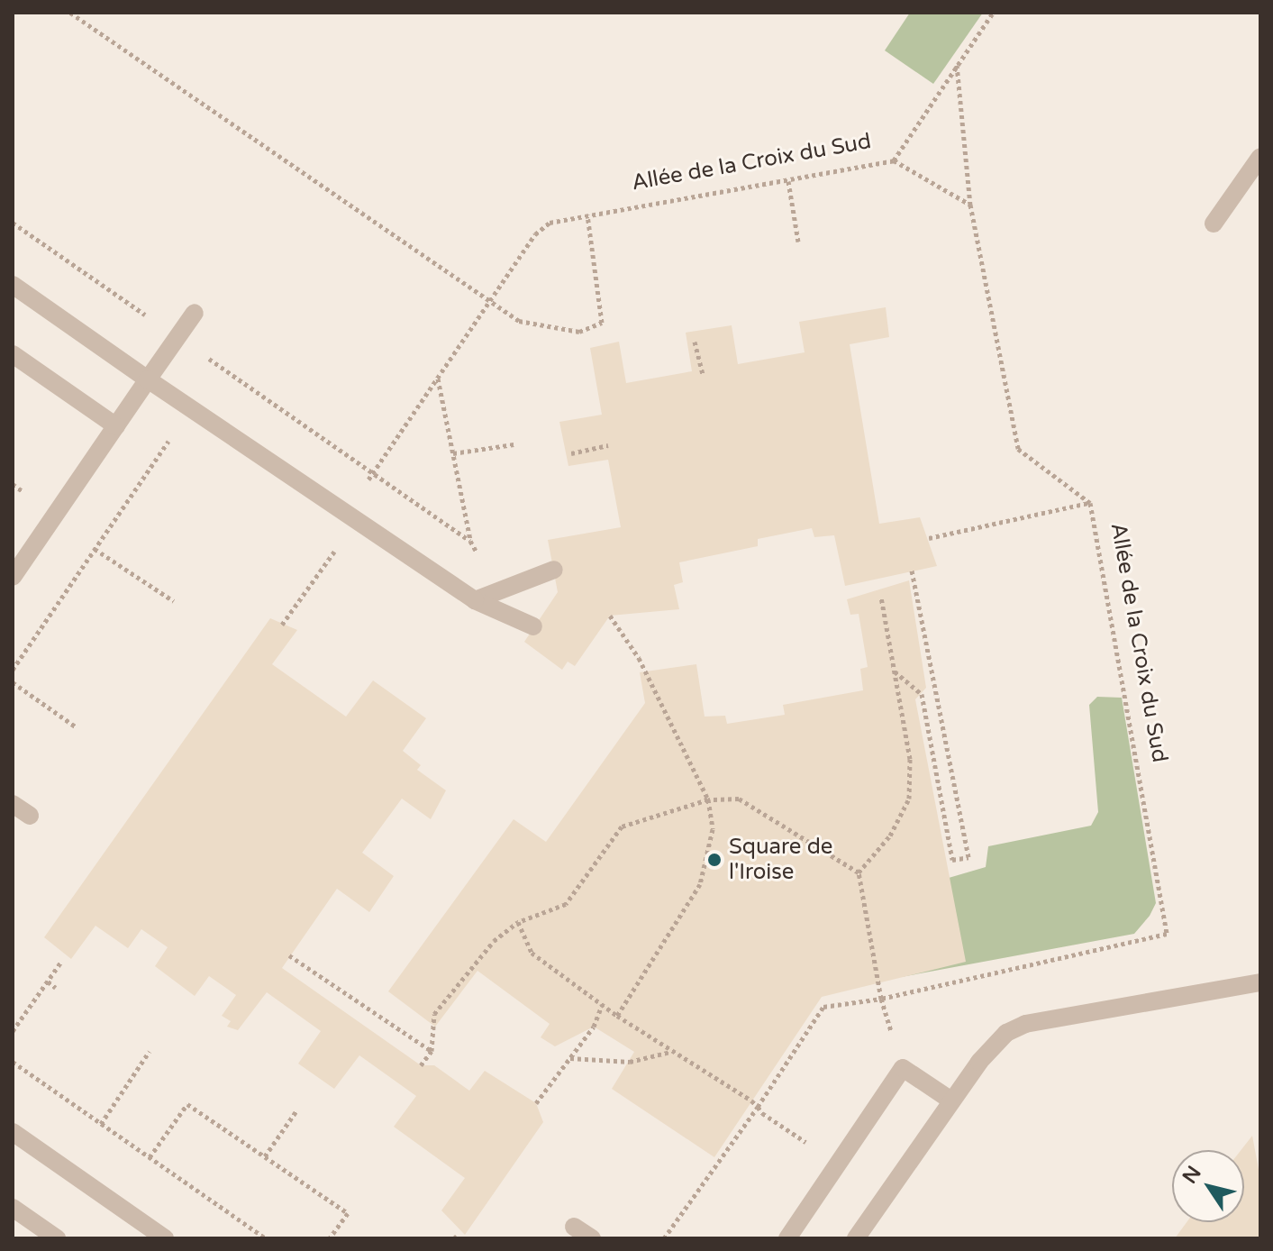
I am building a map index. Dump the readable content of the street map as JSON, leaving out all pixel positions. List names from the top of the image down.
{
  "streets": {
    "path": ["Allée de la Croix du Sud"]
  },
  "places": ["Square de l'Iroise"],
  "north": "top left"
}
